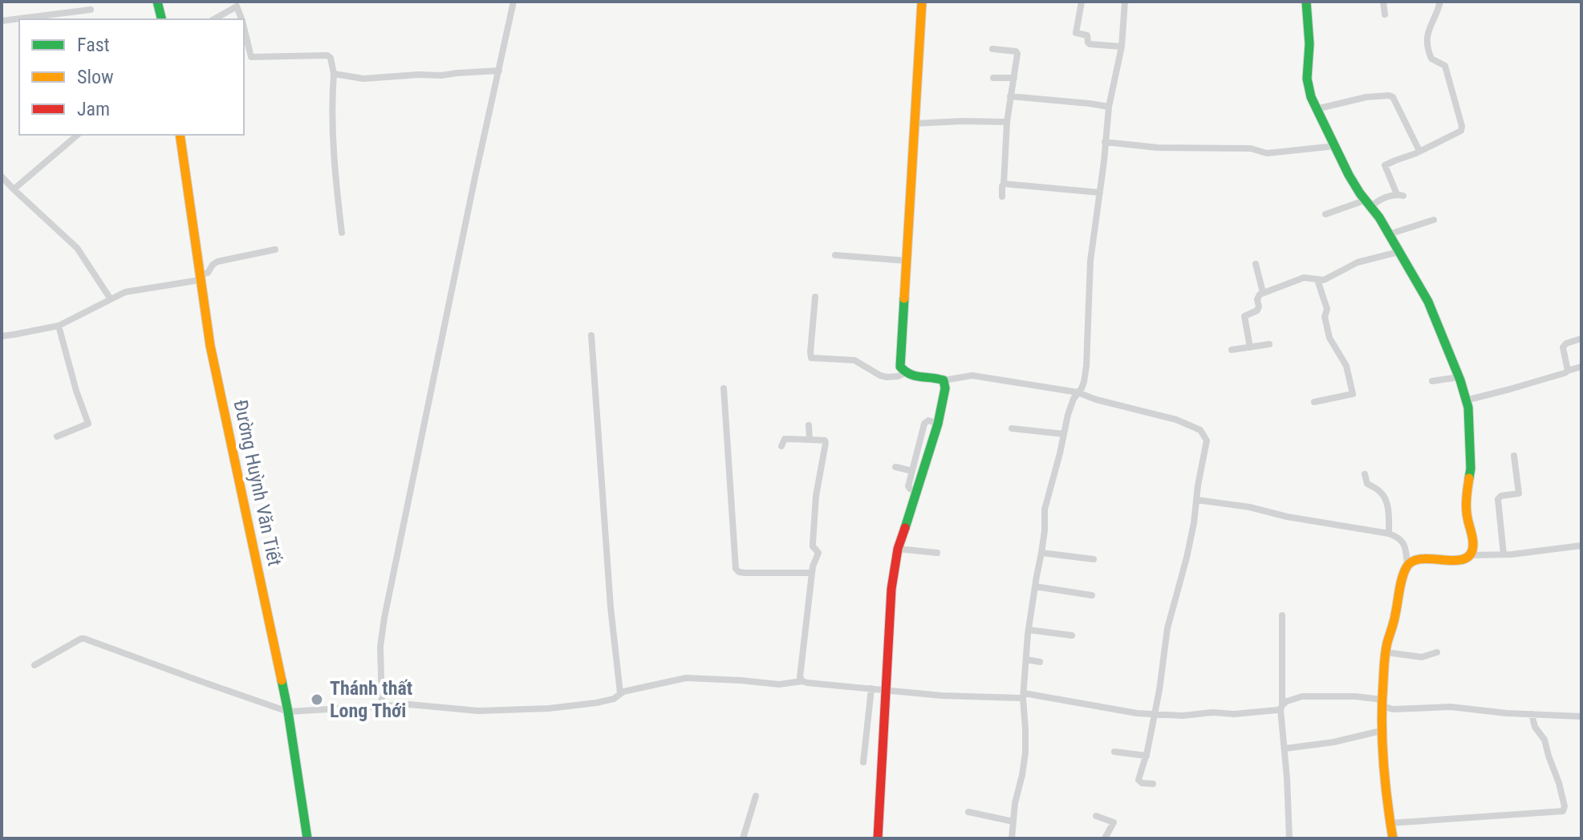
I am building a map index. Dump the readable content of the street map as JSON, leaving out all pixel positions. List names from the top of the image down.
{
  "streets": {
    "street": ["Đường Huỳnh Văn Tiết"]
  },
  "places": ["Thánh thất Long Thới"],
  "legend": ["Fast", "Slow", "Jam"]
}
